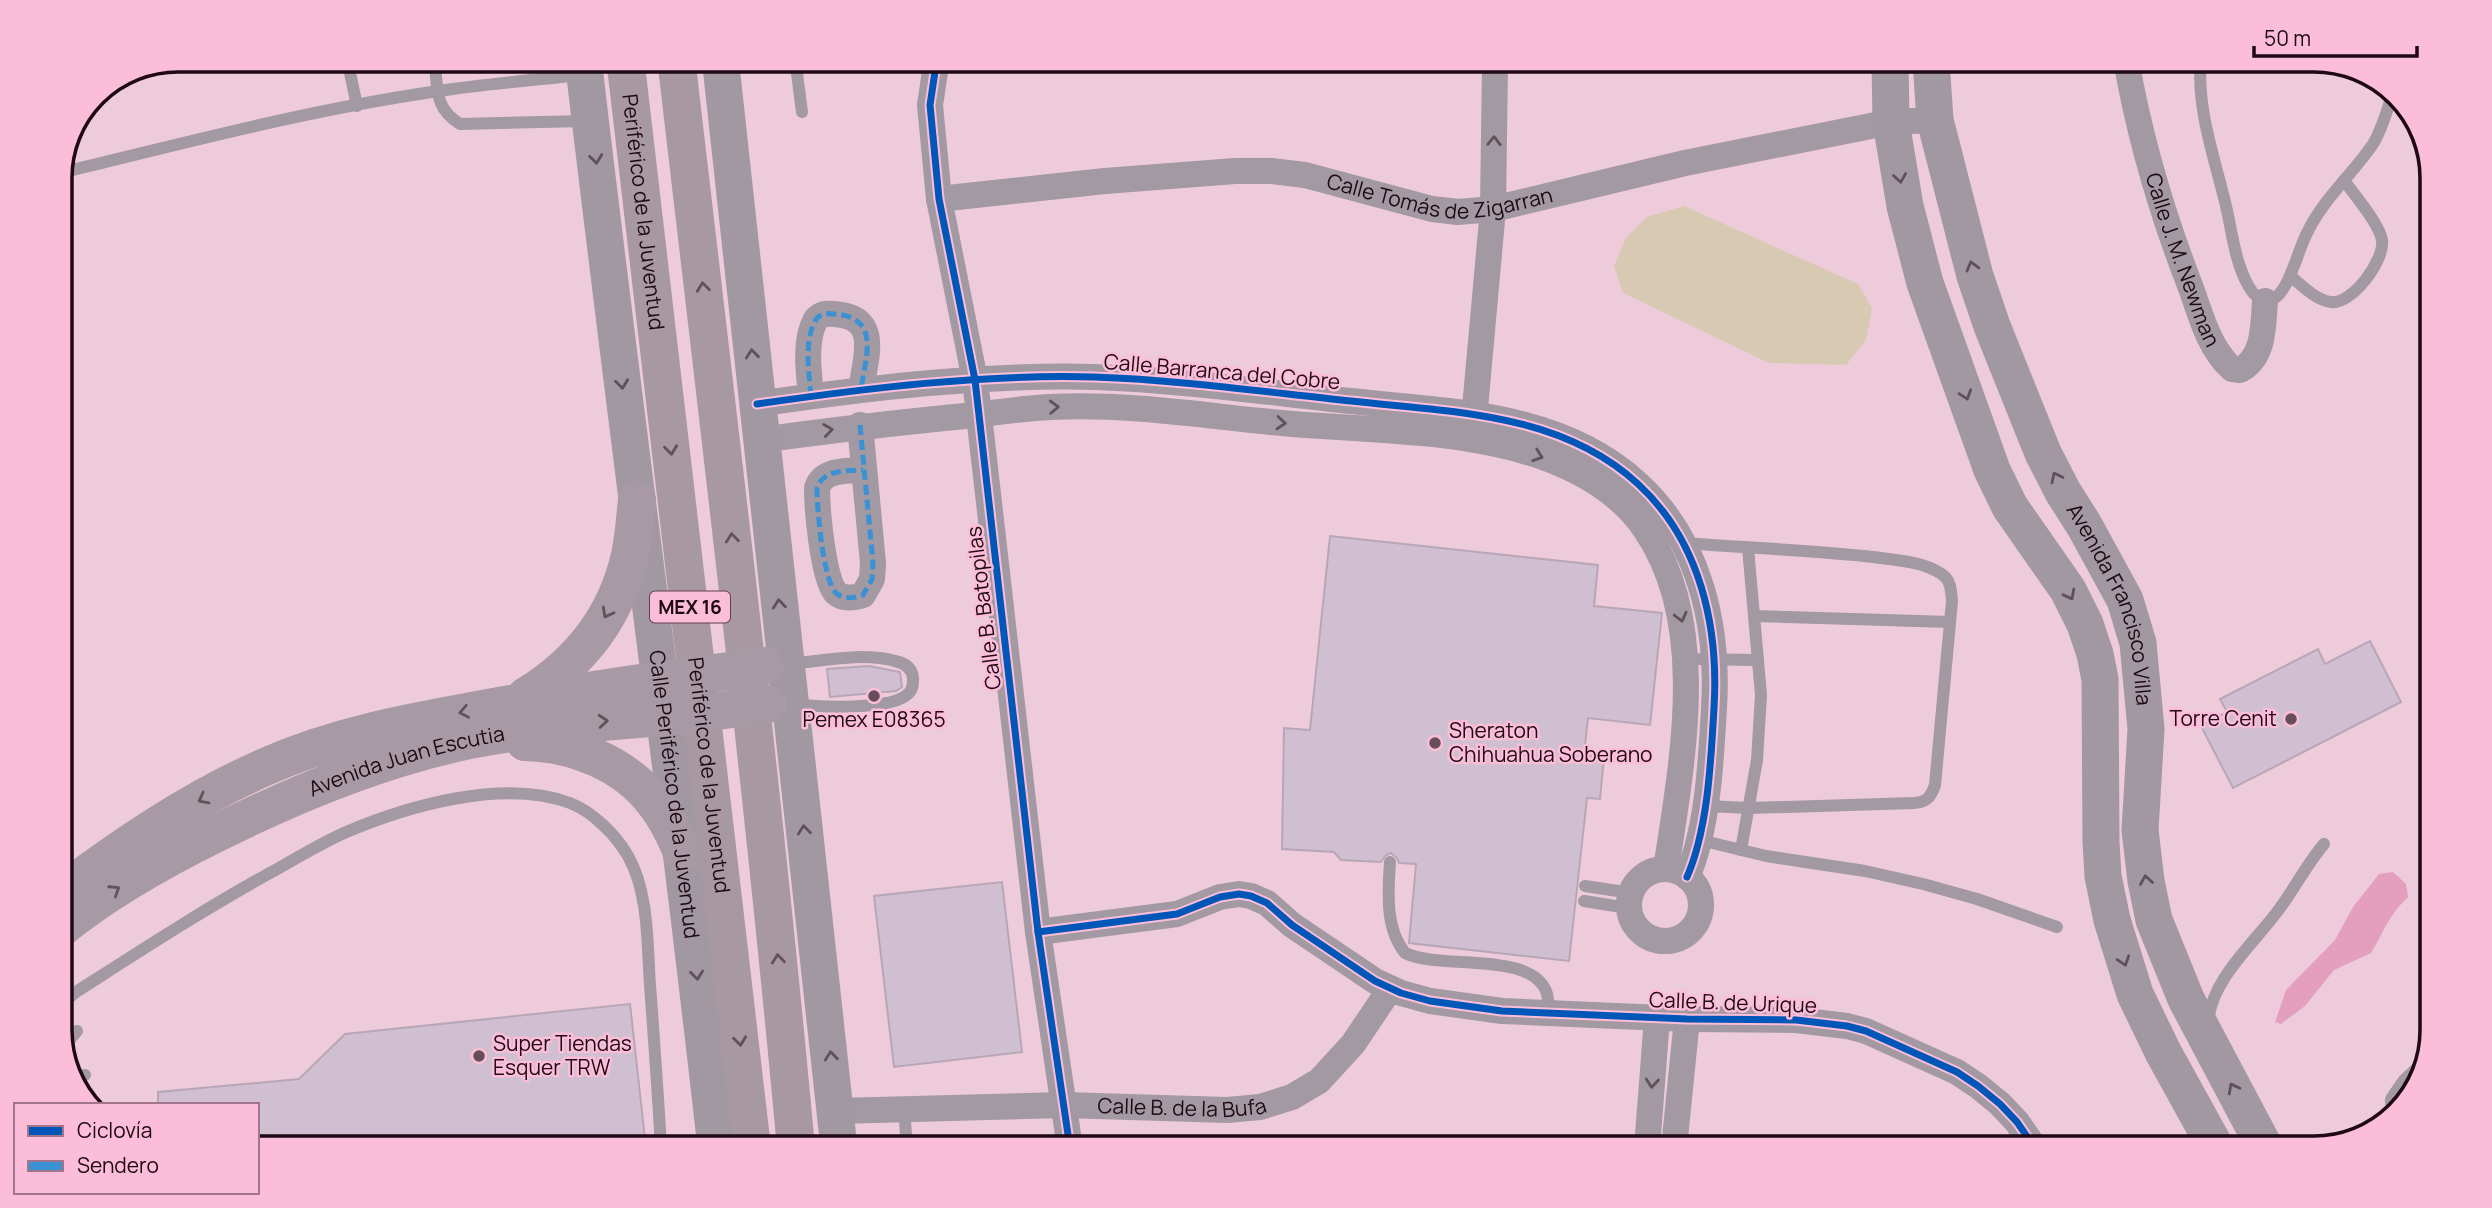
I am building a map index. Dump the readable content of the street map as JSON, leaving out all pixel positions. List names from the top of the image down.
{
  "streets": {
    "highway": ["Periférico de la Juventud", "MEX 16"],
    "main road": ["Avenida Francisco Villa", "Avenida Juan Escutia", "Calle Periférico de la Juventud"],
    "street": [
      "Calle Tomás de Zigarran",
      "Calle J. M. Newman",
      "Calle Barranca del Cobre",
      "Calle B. Batopilas",
      "Calle B. de Urique",
      "Calle B. de la Bufa"
    ]
  },
  "crossings": [
    ["Calle Tomás de Zigarran", "Avenida Francisco Villa"],
    ["Calle Tomás de Zigarran", "Calle B. Batopilas"],
    ["Calle Barranca del Cobre", "Calle B. Batopilas"],
    ["Calle B. Batopilas", "Calle B. de Urique"],
    ["Calle B. Batopilas", "Calle B. de la Bufa"],
    ["Avenida Juan Escutia", "Calle Periférico de la Juventud"],
    ["Calle B. de Urique", "Calle B. de la Bufa"]
  ],
  "places": [
    "Pemex E08365",
    "Torre Cenit",
    "Sheraton Chihuahua Soberano",
    "Super Tiendas Esquer TRW"
  ],
  "legend": ["Ciclovía", "Sendero"],
  "scale_bar": "50 m"
}
